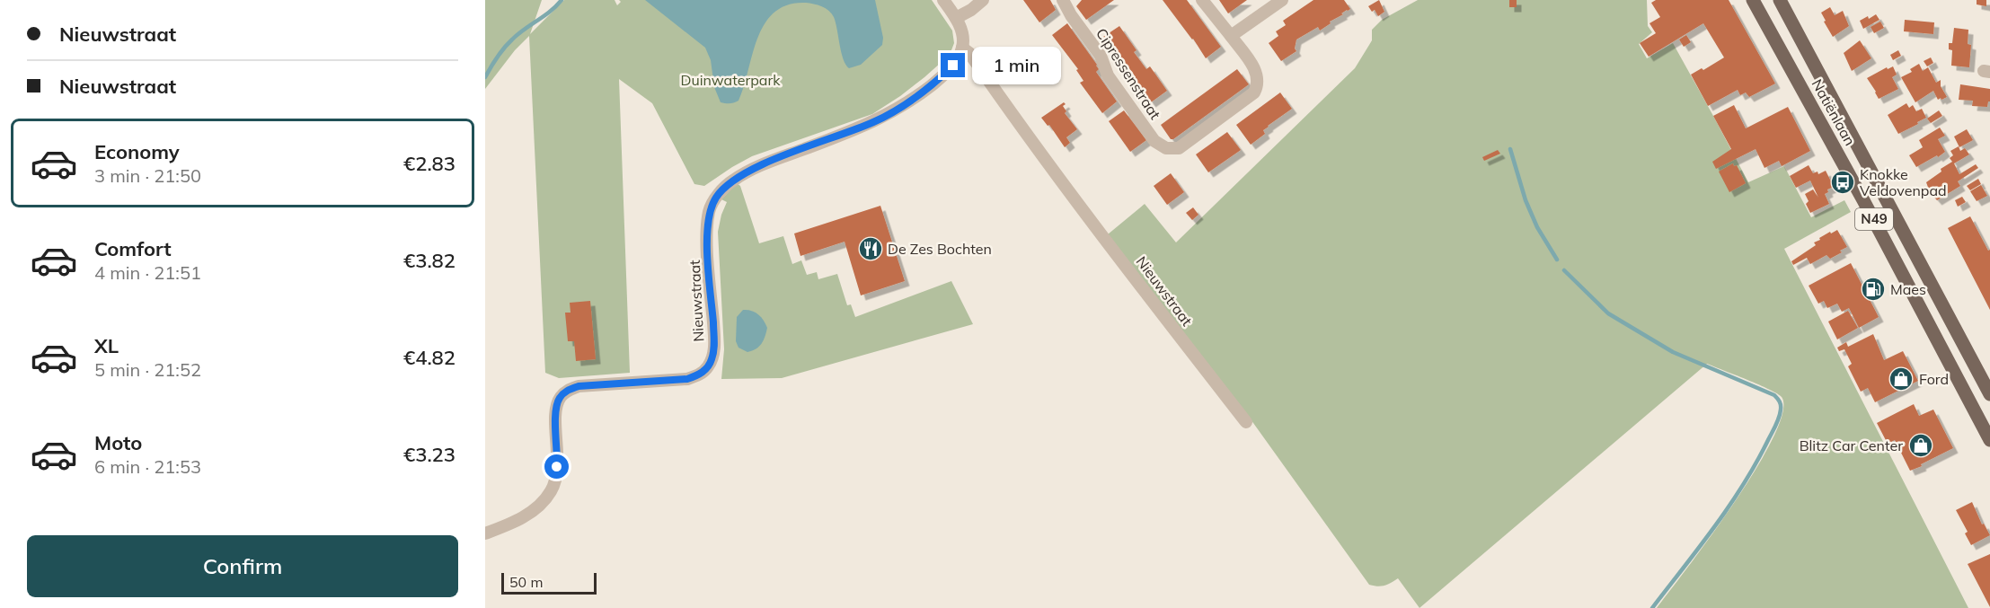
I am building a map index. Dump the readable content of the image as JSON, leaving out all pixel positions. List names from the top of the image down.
{
  "streets": {
    "main road": ["Natiënlaan", "N49"],
    "street": ["Cipressenstraat", "Nieuwstraat"]
  },
  "parks": ["Duinwaterpark"],
  "places": {
    "bus stop": ["Knokke Veldovenpad"],
    "restaurant": ["De Zes Bochten"],
    "fuel station": ["Maes"],
    "shop": ["Ford", "Blitz Car Center"]
  },
  "scale_bar": "50 m",
  "page": {
    "banner": ["Nieuwstraat", "Nieuwstraat"],
    "bubble": "1 min",
    "list": [
      {
        "name": "Economy",
        "note": "3 min · 21:50",
        "value": "€2.83"
      },
      {
        "name": "Comfort",
        "note": "4 min · 21:51",
        "value": "€3.82"
      },
      {
        "name": "XL",
        "note": "5 min · 21:52",
        "value": "€4.82"
      },
      {
        "name": "Moto",
        "note": "6 min · 21:53",
        "value": "€3.23"
      }
    ],
    "buttons": "Confirm",
    "scale": "50 m"
  }
}
